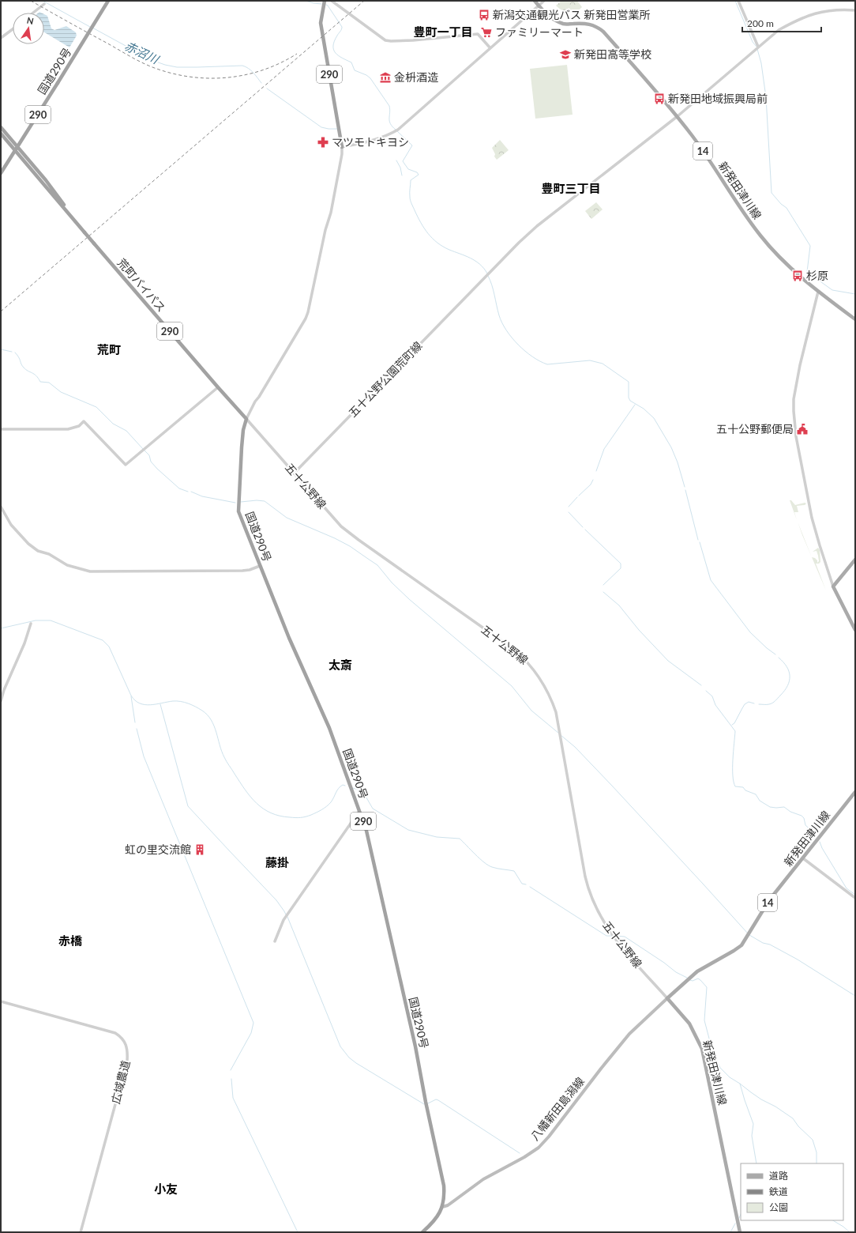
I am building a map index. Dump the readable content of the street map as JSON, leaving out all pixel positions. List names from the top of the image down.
{
  "streets": {
    "highway": ["国道290号", "290", "荒町バイパス"],
    "main road": ["14", "新発田津川線", "八幡新田島潟線"],
    "street": ["五十公野公園荒町線", "五十公野線", "広域農道"]
  },
  "crossings": [
    ["国道290号", "荒町バイパス"],
    ["国道290号", "五十公野線"],
    ["国道290号", "八幡新田島潟線"],
    ["新発田津川線", "五十公野公園荒町線"],
    ["新発田津川線", "五十公野線"],
    ["新発田津川線", "八幡新田島潟線"],
    ["荒町バイパス", "五十公野線"],
    ["五十公野公園荒町線", "五十公野線"],
    ["五十公野線", "八幡新田島潟線"]
  ],
  "districts": [
    "豊町一丁目",
    "豊町三丁目",
    "荒町",
    "太斎",
    "藤掛",
    "赤橋",
    "小友"
  ],
  "water": ["赤沼川"],
  "places": {
    "bus stop": ["新潟交通観光バス 新発田営業所", "新発田地域振興局前", "杉原"],
    "supermarket": ["ファミリーマート"],
    "school or university": ["新発田高等学校"],
    "museum": ["金枡酒造"],
    "pharmacy": ["マツモトキヨシ"],
    "public building": ["五十公野郵便局"],
    "building": ["虹の里交流館"]
  },
  "legend": ["道路", "鉄道", "公園"],
  "scale_bar": "200 m",
  "north": "top"
}
